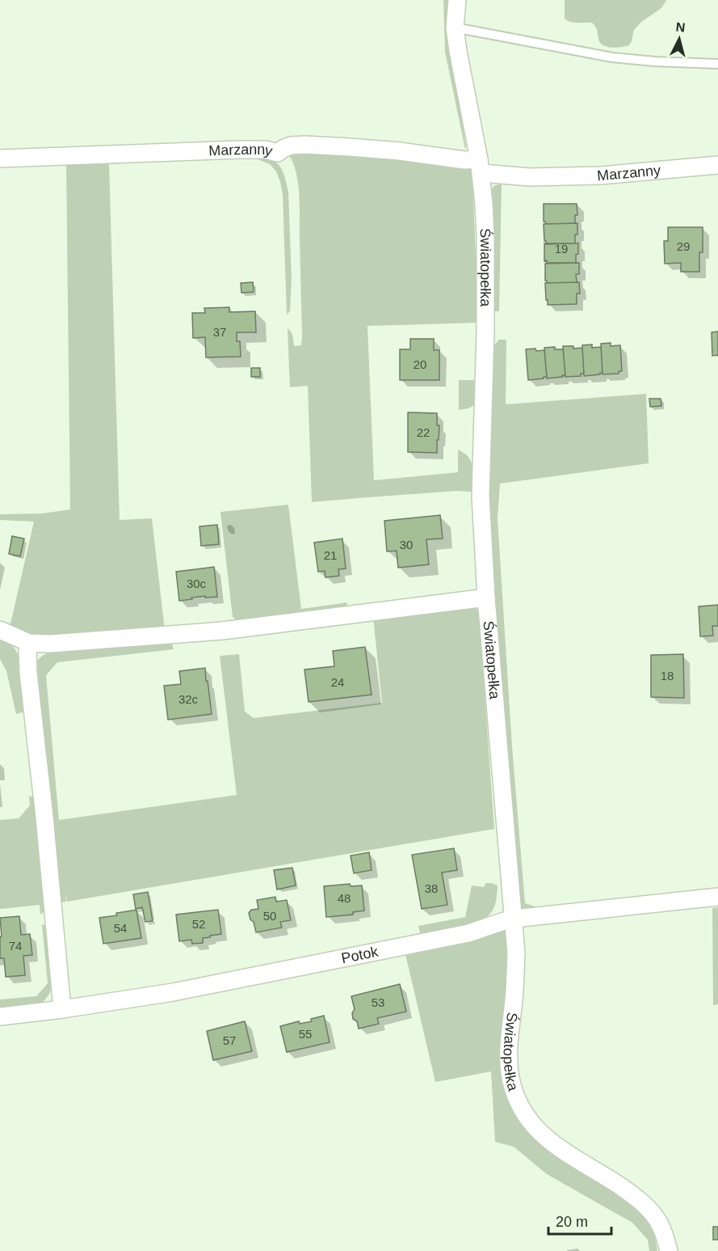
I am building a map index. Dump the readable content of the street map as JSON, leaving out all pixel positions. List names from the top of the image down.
{
  "streets": {
    "street": ["Marzanny", "Światopełka", "Potok"]
  },
  "crossings": [
    ["Marzanny", "Światopełka"],
    ["Światopełka", "Potok"]
  ],
  "house_numbers": [
    "29",
    "19",
    "37",
    "20",
    "22",
    "30",
    "21",
    "30c",
    "18",
    "24",
    "32c",
    "38",
    "48",
    "50",
    "52",
    "54",
    "74",
    "53",
    "55",
    "57"
  ],
  "scale_bar": "20 m",
  "north": "top"
}
